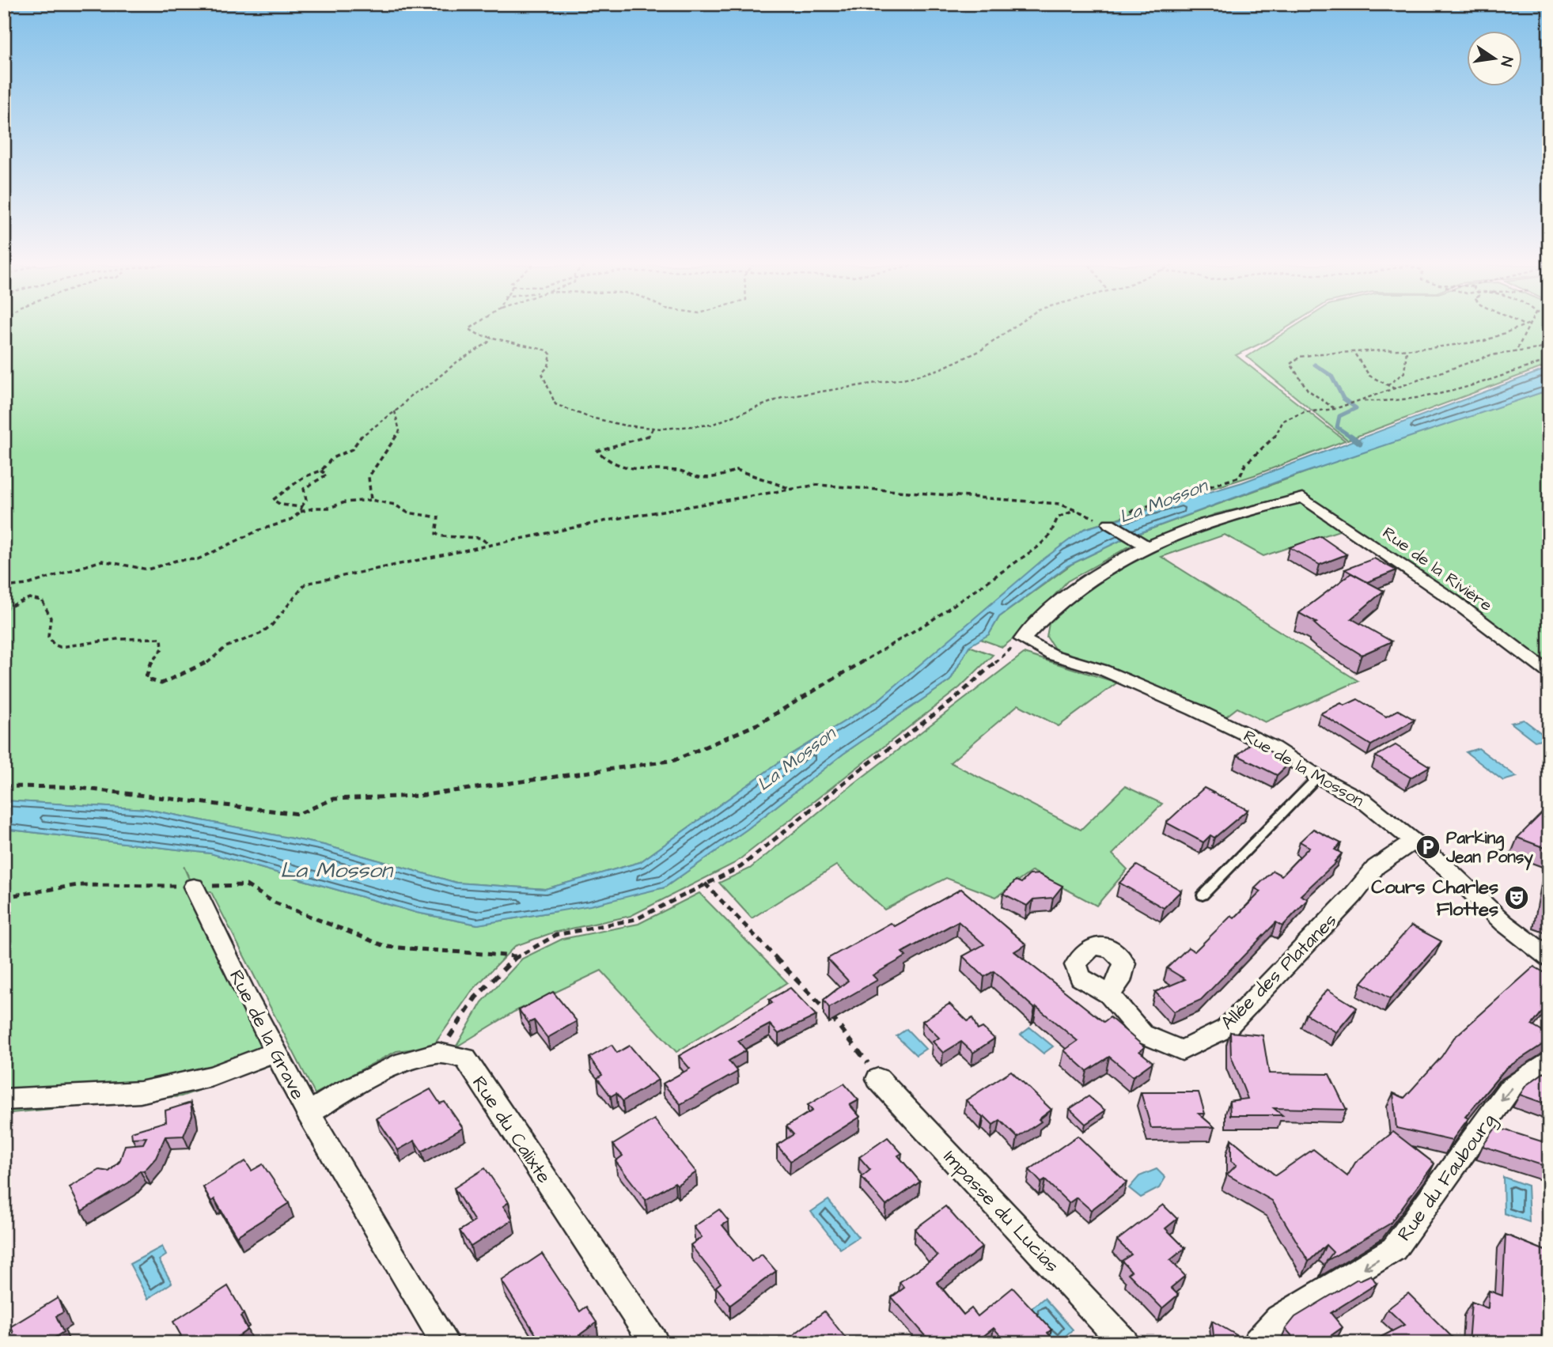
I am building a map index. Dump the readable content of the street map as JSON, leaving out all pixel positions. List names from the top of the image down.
{
  "streets": {
    "street": [
      "Rue de la Rivière",
      "Rue de la Mosson",
      "Allée des Platanes",
      "Rue de la Grave",
      "Rue du Calixte",
      "Rue du Faubourg",
      "Impasse du Lucias"
    ]
  },
  "crossings": [
    ["Rue de la Mosson", "Allée des Platanes"],
    ["Rue de la Grave", "Rue du Calixte"]
  ],
  "one_way": ["Rue du Faubourg"],
  "water": ["La Mosson"],
  "places": {
    "parking": ["Parking Jean Ponsy"],
    "theatre": ["Cours Charles Flottes"]
  },
  "north": "right"
}
